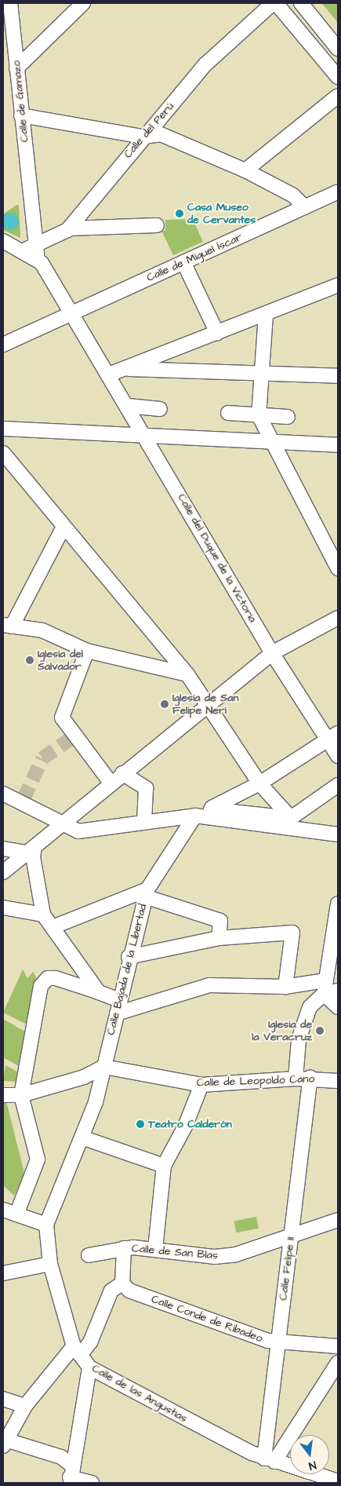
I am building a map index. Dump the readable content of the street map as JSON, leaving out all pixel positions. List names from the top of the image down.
{
  "streets": {
    "street": [
      "Calle de Gamazo",
      "Calle del Perú",
      "Calle de Miguel Íscar",
      "Calle del Duque de la Victoria",
      "Calle Bajada de la Libertad",
      "Calle de Leopoldo Cano",
      "Calle de San Blas",
      "Calle Felipe II",
      "Calle Conde de Ribadeo",
      "Calle de las Angustias"
    ]
  },
  "crossings": [
    ["Calle de Gamazo", "Calle del Perú"],
    ["Calle de Gamazo", "Calle del Duque de la Victoria"],
    ["Calle del Perú", "Calle del Duque de la Victoria"],
    ["Calle de Miguel Íscar", "Calle del Duque de la Victoria"],
    ["Calle Bajada de la Libertad", "Calle de Leopoldo Cano"],
    ["Calle Bajada de la Libertad", "Calle de las Angustias"],
    ["Calle de Leopoldo Cano", "Calle Felipe II"],
    ["Calle de Leopoldo Cano", "Calle de las Angustias"],
    ["Calle de San Blas", "Calle Felipe II"],
    ["Calle Felipe II", "Calle Conde de Ribadeo"],
    ["Calle Felipe II", "Calle de las Angustias"]
  ],
  "places": [
    "Casa Museo de Cervantes",
    "Iglesia del Salvador",
    "Iglesia de San Felipe Neri",
    "Iglesia de la Veracruz",
    "Teatro Calderón"
  ],
  "north": "bottom"
}
